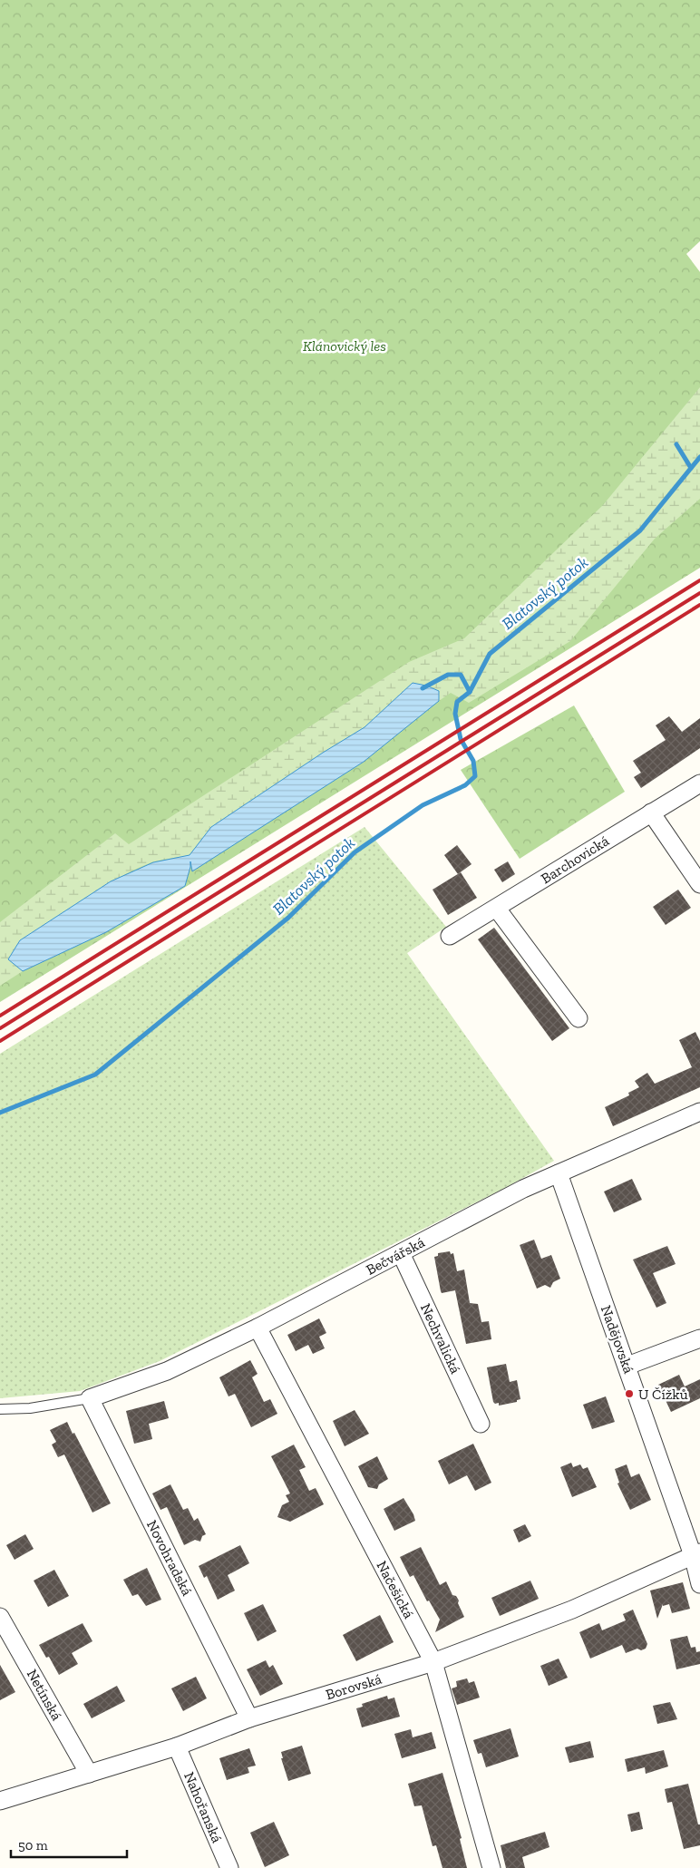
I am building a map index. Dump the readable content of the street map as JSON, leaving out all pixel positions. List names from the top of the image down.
{
  "streets": {
    "street": [
      "Barchovická",
      "Bečvářská",
      "Nechvalická",
      "Nadějovská",
      "Novohradská",
      "Načešická",
      "Borovská",
      "Netínská",
      "Nahořanská"
    ]
  },
  "crossings": [
    ["Bečvářská", "Nechvalická"],
    ["Bečvářská", "Nadějovská"],
    ["Bečvářská", "Novohradská"],
    ["Bečvářská", "Načešická"],
    ["Nadějovská", "Borovská"],
    ["Novohradská", "Borovská"],
    ["Načešická", "Borovská"],
    ["Borovská", "Netínská"],
    ["Borovská", "Nahořanská"]
  ],
  "water": ["Blatovský potok"],
  "parks": ["Klánovický les"],
  "places": ["U Čížků"],
  "scale_bar": "50 m"
}
